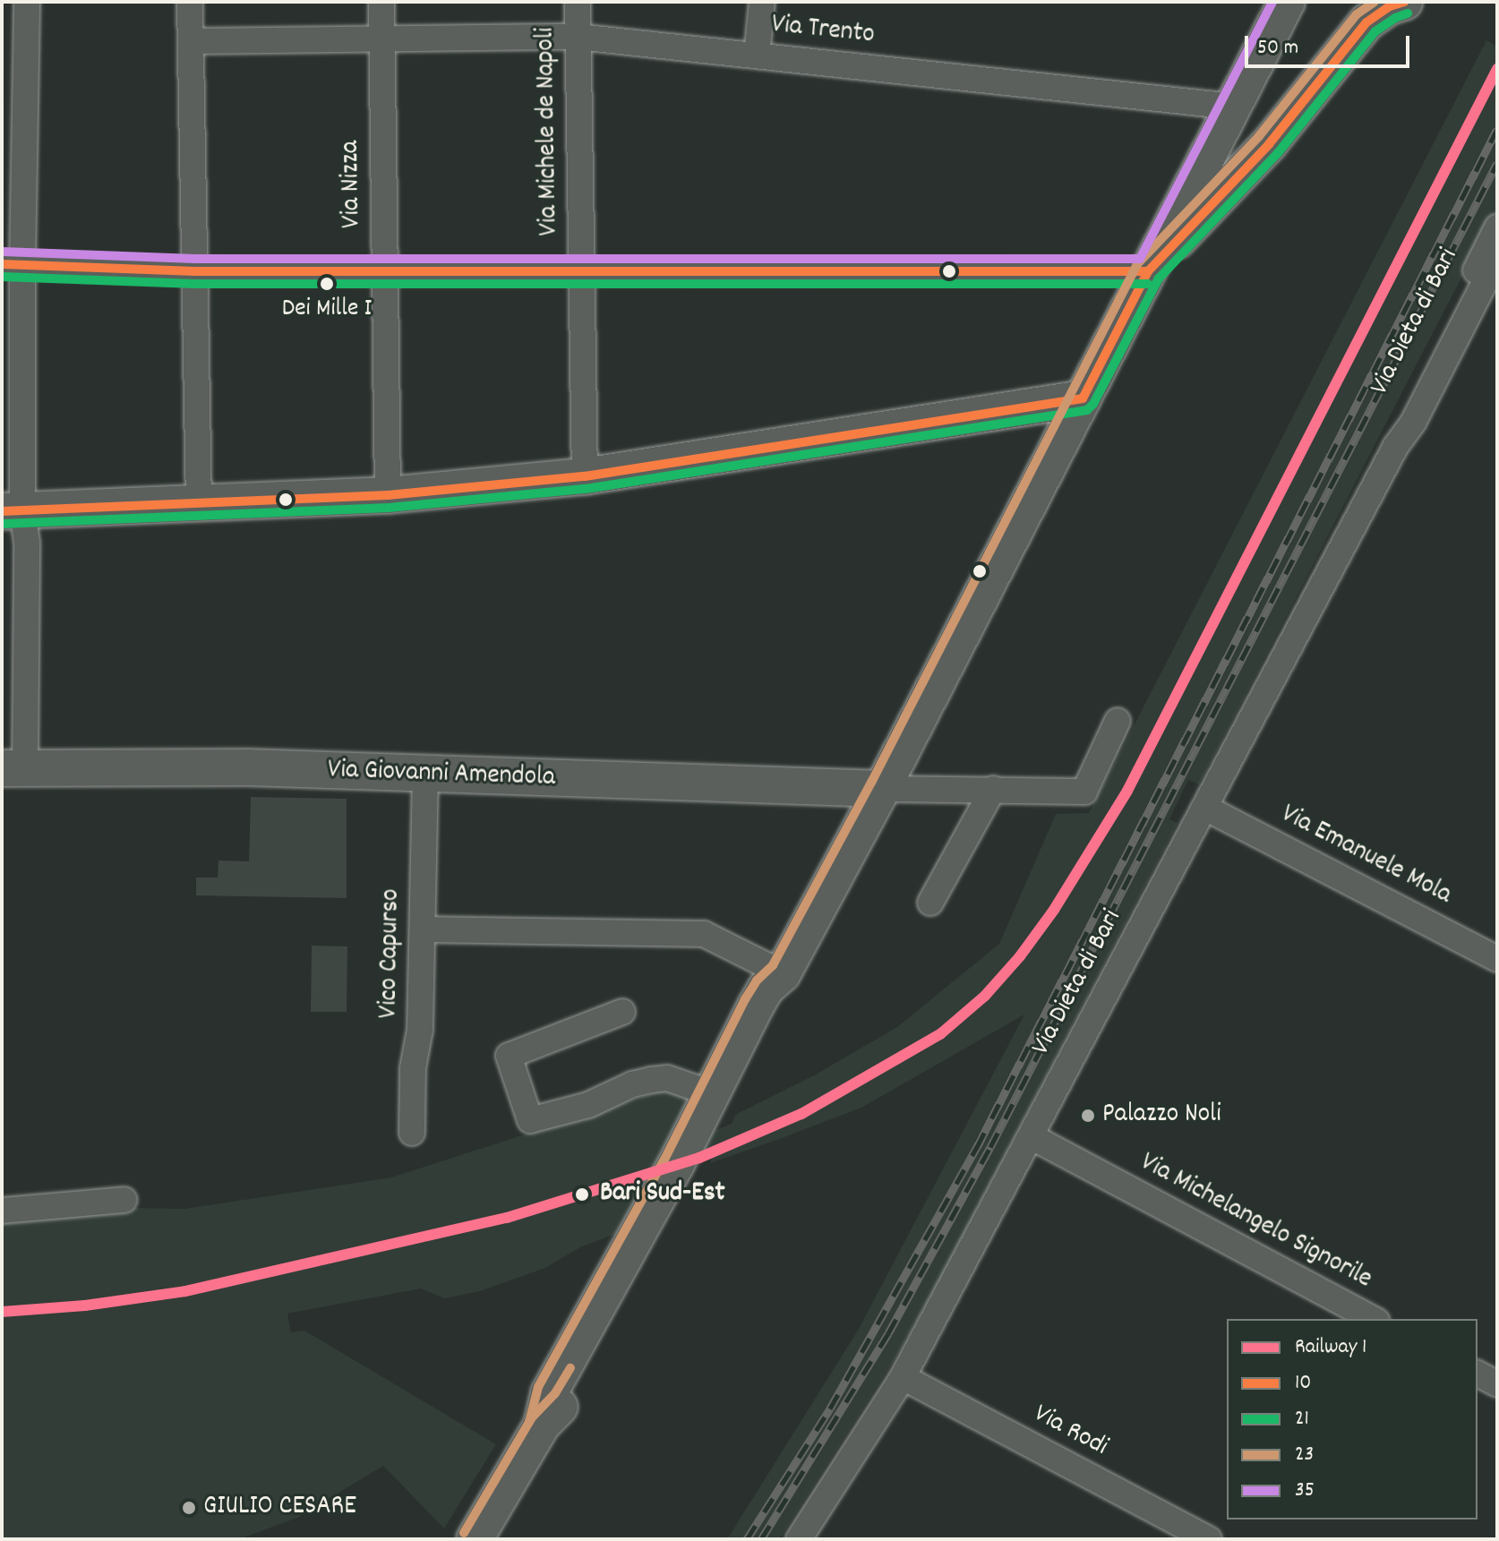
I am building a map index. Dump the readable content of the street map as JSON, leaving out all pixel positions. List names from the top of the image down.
{
  "streets": {
    "main road": ["Via Giovanni Amendola"],
    "street": [
      "Via Trento",
      "Via Michele de Napoli",
      "Via Nizza",
      "Via Dieta di Bari",
      "Via Emanuele Mola",
      "Vico Capurso",
      "Via Michelangelo Signorile",
      "Via Rodi"
    ]
  },
  "crossings": [
    ["Via Trento", "Via Michele de Napoli"],
    ["Via Trento", "Via Nizza"],
    ["Via Dieta di Bari", "Via Emanuele Mola"],
    ["Via Dieta di Bari", "Via Michelangelo Signorile"],
    ["Via Dieta di Bari", "Via Rodi"],
    ["Via Giovanni Amendola", "Vico Capurso"]
  ],
  "places": [
    "Dei Mille I",
    "Palazzo Noli",
    "Bari Sud-Est",
    "GIULIO CESARE"
  ],
  "lines": [
    "transit line 10",
    "transit line 23",
    "transit line 35",
    "transit line 21",
    "rail line 1"
  ],
  "legend": [
    "Railway 1",
    "10",
    "21",
    "23",
    "35"
  ],
  "scale_bar": "50 m"
}
